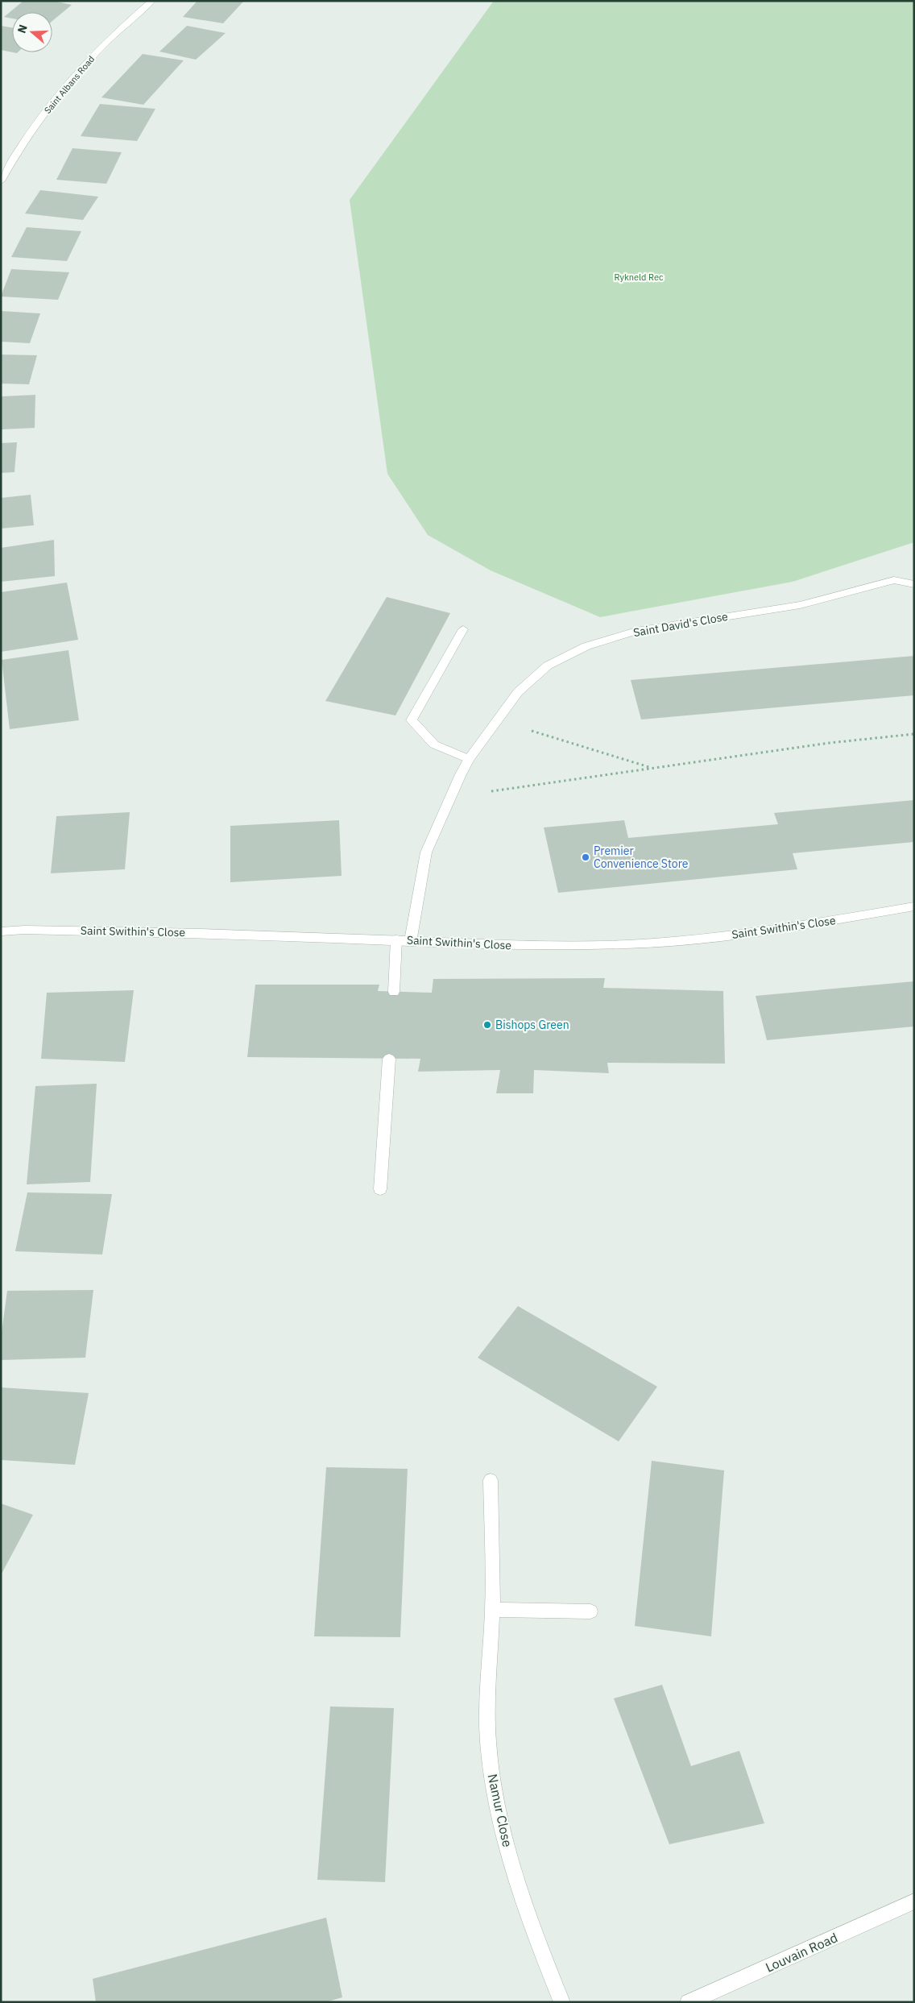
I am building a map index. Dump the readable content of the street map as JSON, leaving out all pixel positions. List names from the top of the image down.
{
  "streets": {
    "street": [
      "Saint Albans Road",
      "Saint David's Close",
      "Saint Swithin's Close",
      "Namur Close",
      "Louvain Road"
    ]
  },
  "crossings": [
    ["Saint David's Close", "Saint Swithin's Close"]
  ],
  "parks": ["Rykneld Rec"],
  "places": ["Premier Convenience Store", "Bishops Green"],
  "north": "left"
}
